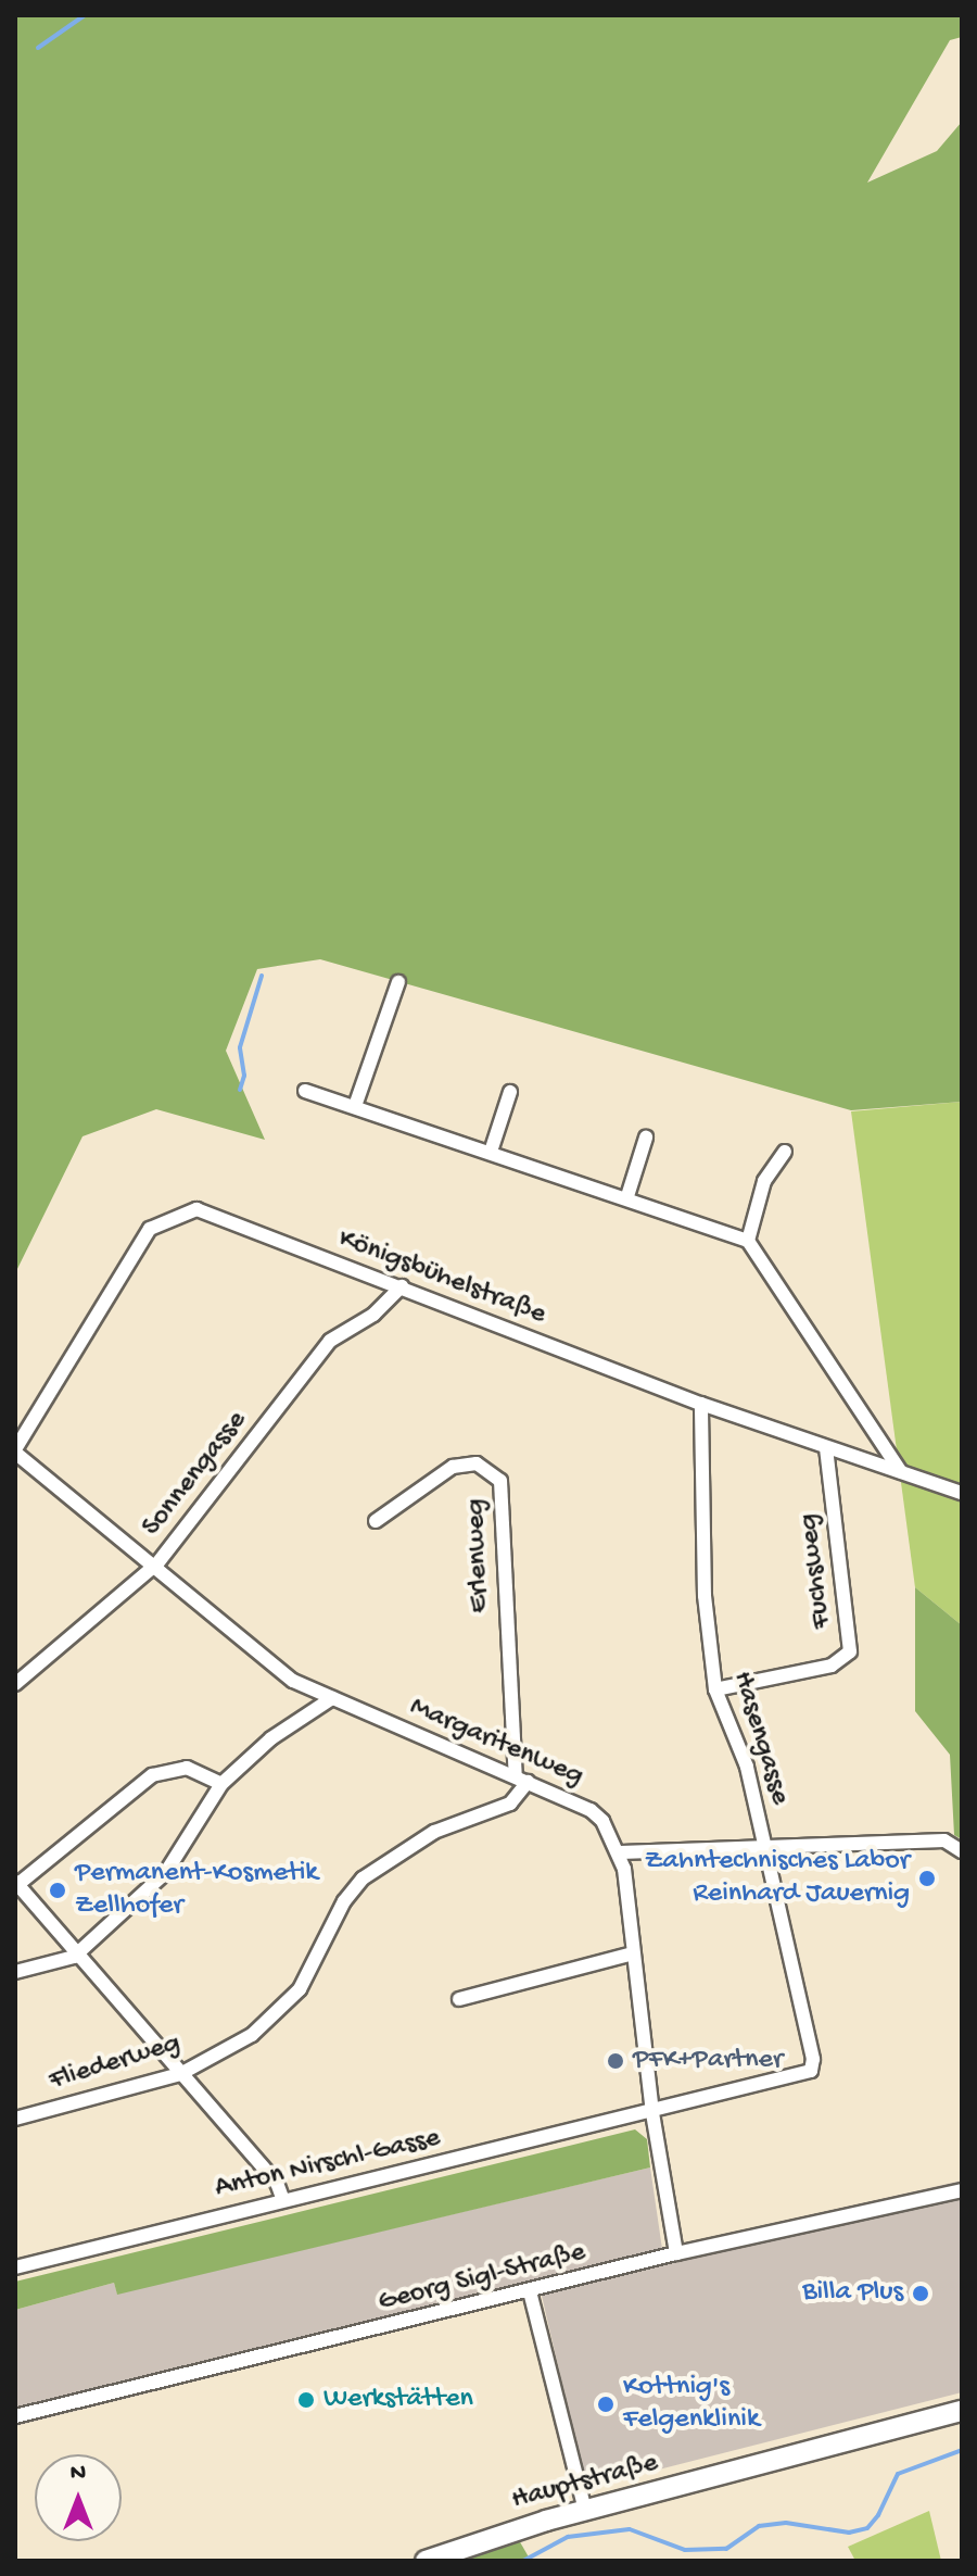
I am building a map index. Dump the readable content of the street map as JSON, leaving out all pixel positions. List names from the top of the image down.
{
  "streets": {
    "main road": ["Hauptstraße"],
    "street": [
      "Königsbühelstraße",
      "Sonnengasse",
      "Erlenweg",
      "Fuchsweg",
      "Hasengasse",
      "Margaritenweg",
      "Fliederweg",
      "Anton Nirschl-Gasse",
      "Georg Sigl-Straße"
    ]
  },
  "crossings": [
    ["Königsbühelstraße", "Sonnengasse"],
    ["Königsbühelstraße", "Fuchsweg"],
    ["Königsbühelstraße", "Hasengasse"],
    ["Königsbühelstraße", "Margaritenweg"],
    ["Sonnengasse", "Margaritenweg"],
    ["Erlenweg", "Margaritenweg"],
    ["Erlenweg", "Fliederweg"],
    ["Fuchsweg", "Hasengasse"],
    ["Hasengasse", "Margaritenweg"],
    ["Hasengasse", "Anton Nirschl-Gasse"],
    ["Margaritenweg", "Fliederweg"],
    ["Margaritenweg", "Anton Nirschl-Gasse"],
    ["Margaritenweg", "Georg Sigl-Straße"]
  ],
  "places": [
    "Zahntechnisches Labor Reinhard Jauernig",
    "Permanent-Kosmetik Zellhofer",
    "PFK+Partner",
    "Billa Plus",
    "Werkstätten",
    "Kottnig's Felgenklinik"
  ],
  "north": "top"
}
